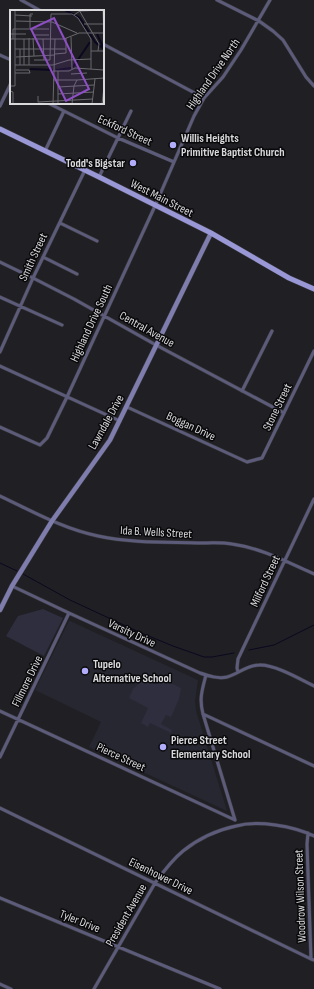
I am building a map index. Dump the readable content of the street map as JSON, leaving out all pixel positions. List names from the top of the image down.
{
  "streets": {
    "main road": ["West Main Street"],
    "street": [
      "Highland Drive North",
      "Eckford Street",
      "Smith Street",
      "Highland Drive South",
      "Central Avenue",
      "Stone Street",
      "Lawndale Drive",
      "Boggan Drive",
      "Ida B. Wells Street",
      "Milford Street",
      "Varsity Drive",
      "Fillmore Drive",
      "Pierce Street",
      "Eisenhower Drive",
      "Woodrow Wilson Street",
      "President Avenue",
      "Tyler Drive"
    ]
  },
  "crossings": [
    ["Highland Drive North", "Eckford Street"],
    ["Highland Drive North", "West Main Street"],
    ["Highland Drive North", "Highland Drive South"],
    ["West Main Street", "Smith Street"],
    ["West Main Street", "Highland Drive South"],
    ["West Main Street", "Lawndale Drive"],
    ["Smith Street", "Central Avenue"],
    ["Highland Drive South", "Central Avenue"],
    ["Central Avenue", "Stone Street"],
    ["Central Avenue", "Lawndale Drive"],
    ["Stone Street", "Boggan Drive"],
    ["Lawndale Drive", "Boggan Drive"],
    ["Lawndale Drive", "Ida B. Wells Street"],
    ["Lawndale Drive", "Varsity Drive"],
    ["Ida B. Wells Street", "Milford Street"],
    ["Milford Street", "Varsity Drive"],
    ["Varsity Drive", "Fillmore Drive"],
    ["Fillmore Drive", "Pierce Street"],
    ["Eisenhower Drive", "Woodrow Wilson Street"],
    ["Eisenhower Drive", "President Avenue"],
    ["Woodrow Wilson Street", "President Avenue"],
    ["President Avenue", "Tyler Drive"]
  ],
  "places": [
    "Willis Heights Primitive Baptist Church",
    "Todd's Bigstar",
    "Tupelo Alternative School",
    "Pierce Street Elementary School"
  ]
}
